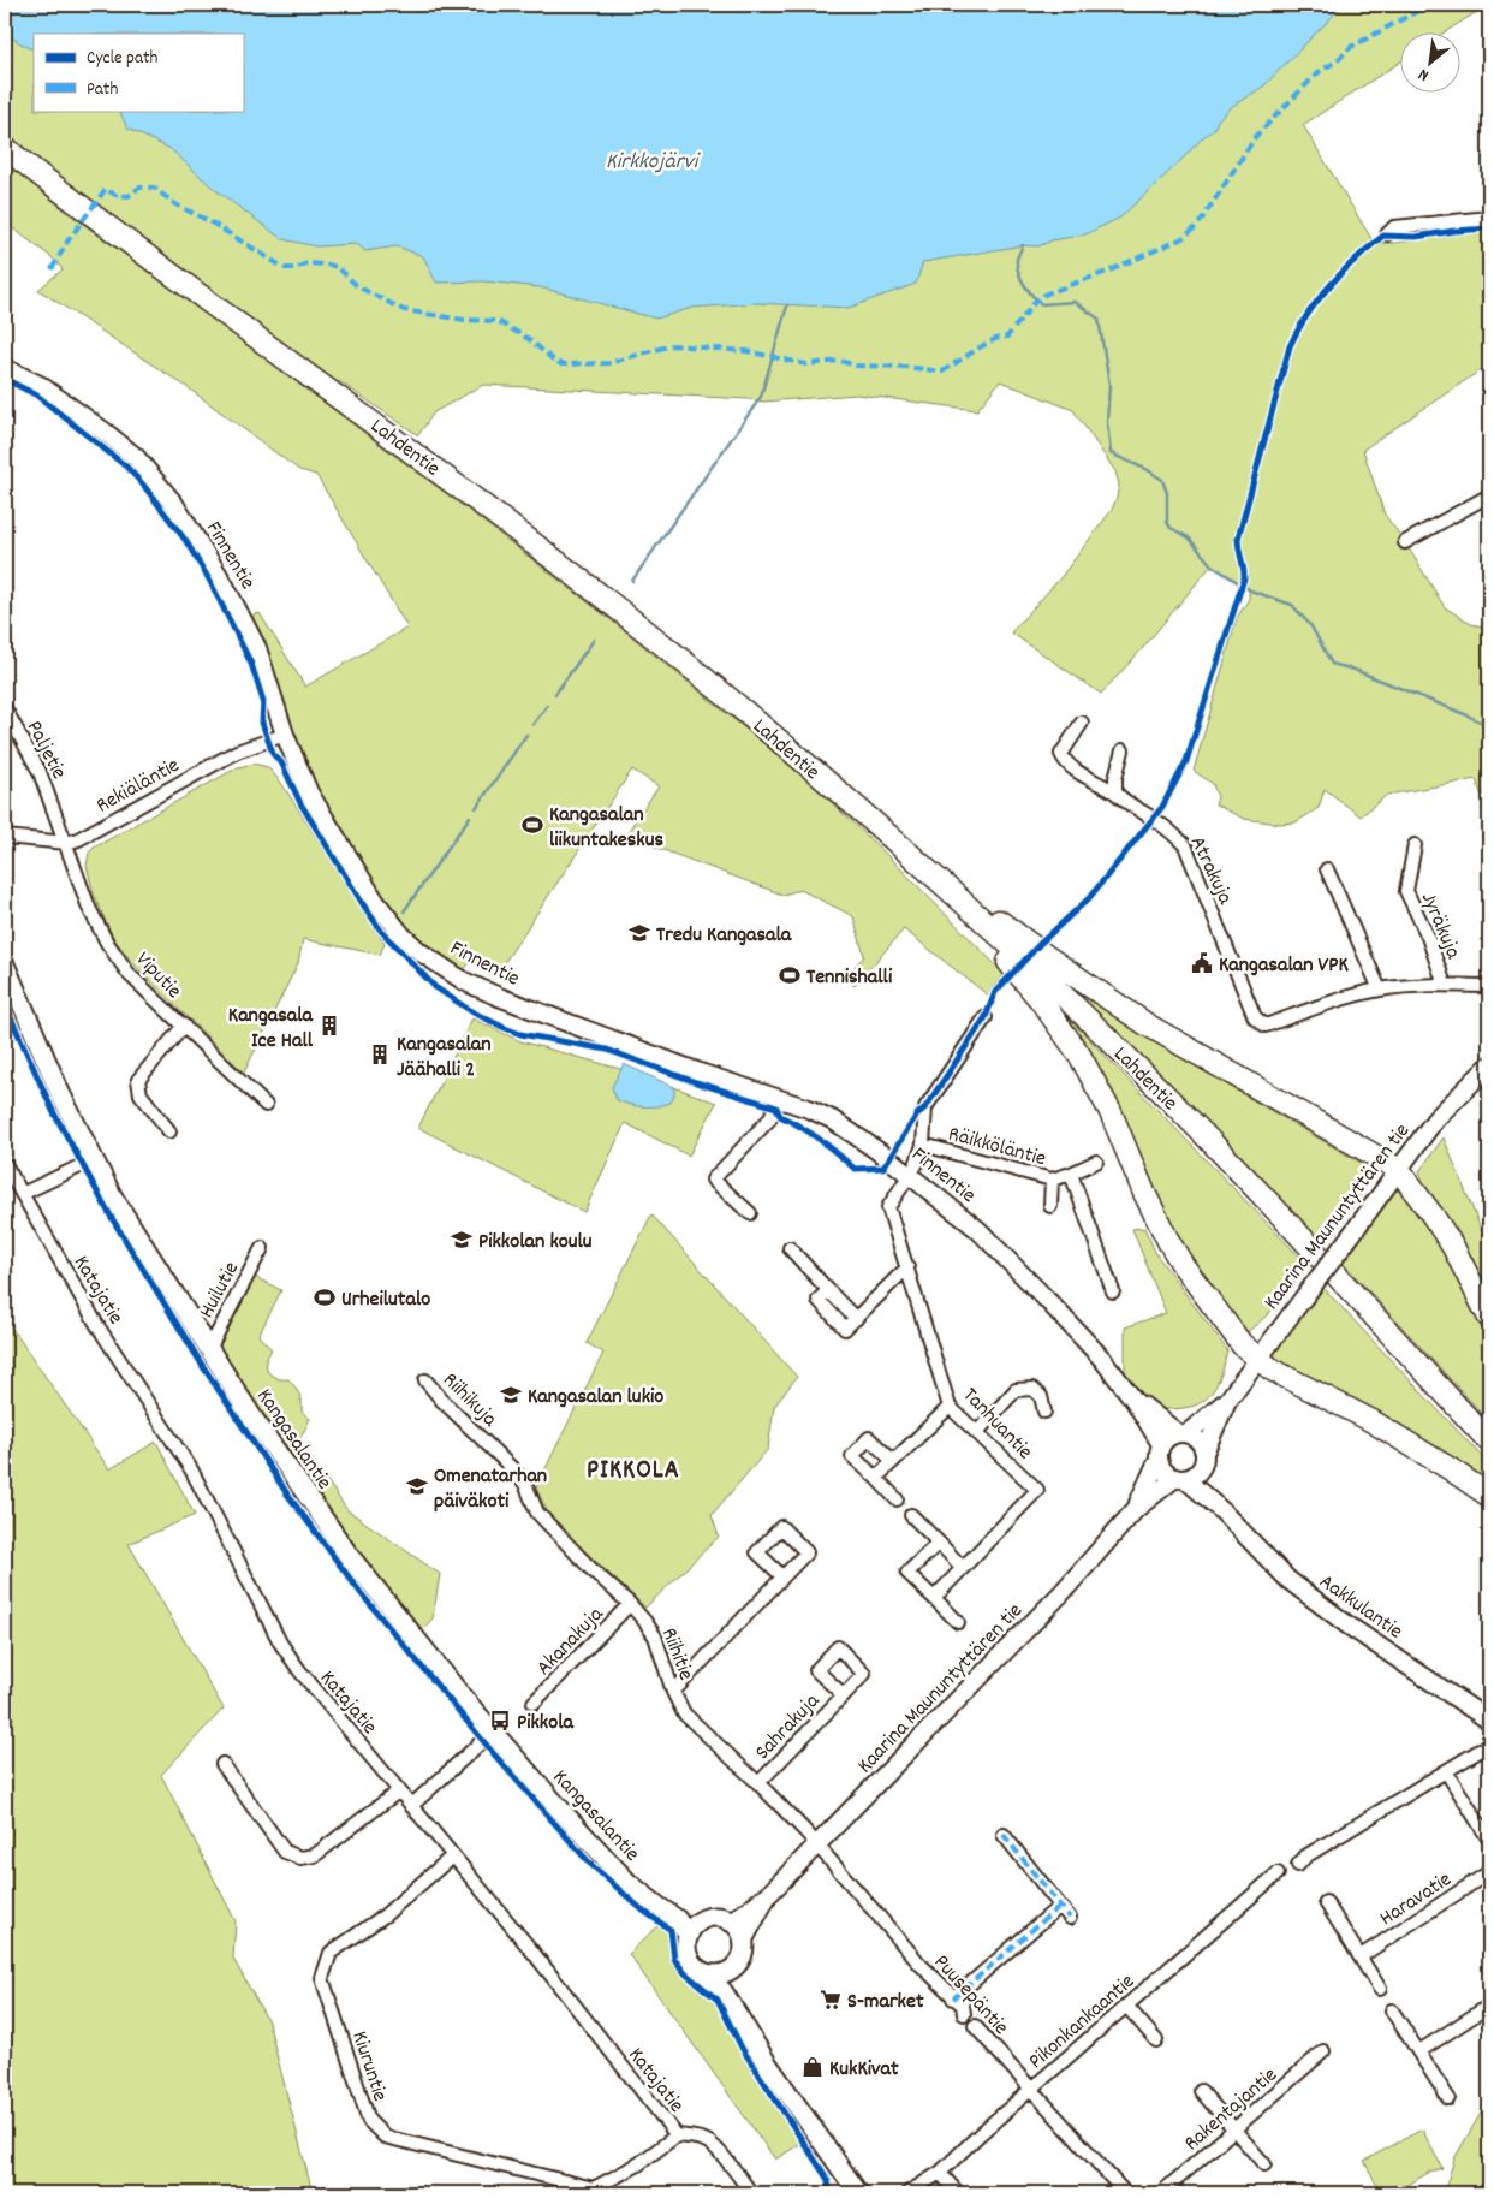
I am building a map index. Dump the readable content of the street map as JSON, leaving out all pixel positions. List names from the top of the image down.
{
  "streets": {
    "highway": ["Lahdentie"],
    "main road": ["Kangasalantie"],
    "street": [
      "Finnentie",
      "Paljetie",
      "Rekiäläntie",
      "Atrakuja",
      "Jyräkuja",
      "Viputie",
      "Räikköläntie",
      "Kaarina Maununtyttären tie",
      "Katajatie",
      "Huilutie",
      "Riihikuja",
      "Tanhuantie",
      "Aakkulantie",
      "Akanakuja",
      "Riihitie",
      "Sahrakuja",
      "Haravatie",
      "Puusepäntie",
      "Pikonkankaantie",
      "Kiuruntie",
      "Rakentajantie"
    ]
  },
  "crossings": [
    ["Finnentie", "Rekiäläntie"],
    ["Finnentie", "Kaarina Maununtyttären tie"],
    ["Finnentie", "Tanhuantie"],
    ["Finnentie", "Aakkulantie"],
    ["Paljetie", "Rekiäläntie"],
    ["Paljetie", "Viputie"],
    ["Rekiäläntie", "Viputie"],
    ["Kaarina Maununtyttären tie", "Kangasalantie"],
    ["Kaarina Maununtyttären tie", "Aakkulantie"],
    ["Kaarina Maununtyttären tie", "Riihitie"],
    ["Kaarina Maununtyttären tie", "Puusepäntie"],
    ["Katajatie", "Kiuruntie"],
    ["Huilutie", "Kangasalantie"],
    ["Riihikuja", "Riihitie"],
    ["Akanakuja", "Riihitie"],
    ["Riihitie", "Sahrakuja"],
    ["Riihitie", "Puusepäntie"],
    ["Puusepäntie", "Pikonkankaantie"]
  ],
  "districts": ["PIKKOLA"],
  "water": ["Kirkkojärvi"],
  "places": {
    "sports": ["Kangasalan liikuntakeskus", "Tennishalli", "Urheilutalo"],
    "school or university": [
      "Tredu Kangasala",
      "Pikkolan koulu",
      "Kangasalan lukio",
      "Omenatarhan päiväkoti"
    ],
    "public building": ["Kangasalan VPK"],
    "building": ["Kangasala Ice Hall", "Kangasalan Jäähalli 2"],
    "bus stop": ["Pikkola"],
    "supermarket": ["S-market"],
    "shop": ["KukKivat"]
  },
  "legend": ["Cycle path", "Path"],
  "north": "bottom left"
}
